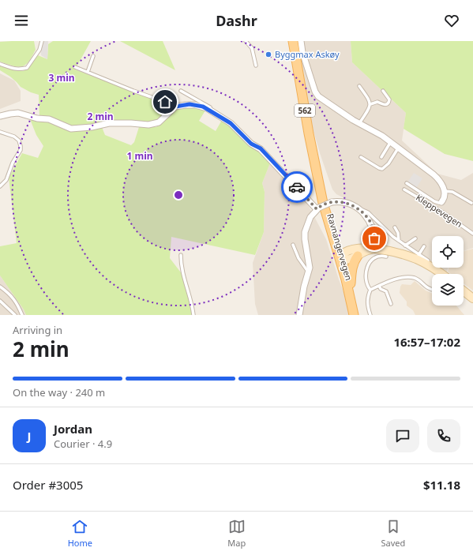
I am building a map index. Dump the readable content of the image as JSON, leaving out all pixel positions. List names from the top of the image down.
{
  "streets": {
    "main road": ["562", "Ravnangervegen"],
    "lane": ["Kleppevegen"]
  },
  "places": ["Byggmax Askøy"],
  "page": {
    "header": "Dashr",
    "heading": ["2 min", "Arriving in", "16:57–17:02"],
    "panel": [
      "Jordan",
      "Courier · 4.9",
      "Order #3005",
      "$11.18"
    ],
    "bar": "On the way · 240 m",
    "round": "J",
    "tabs": ["Home", "Map", "Saved"]
  },
  "rings": ["3 min", "2 min", "1 min"]
}
